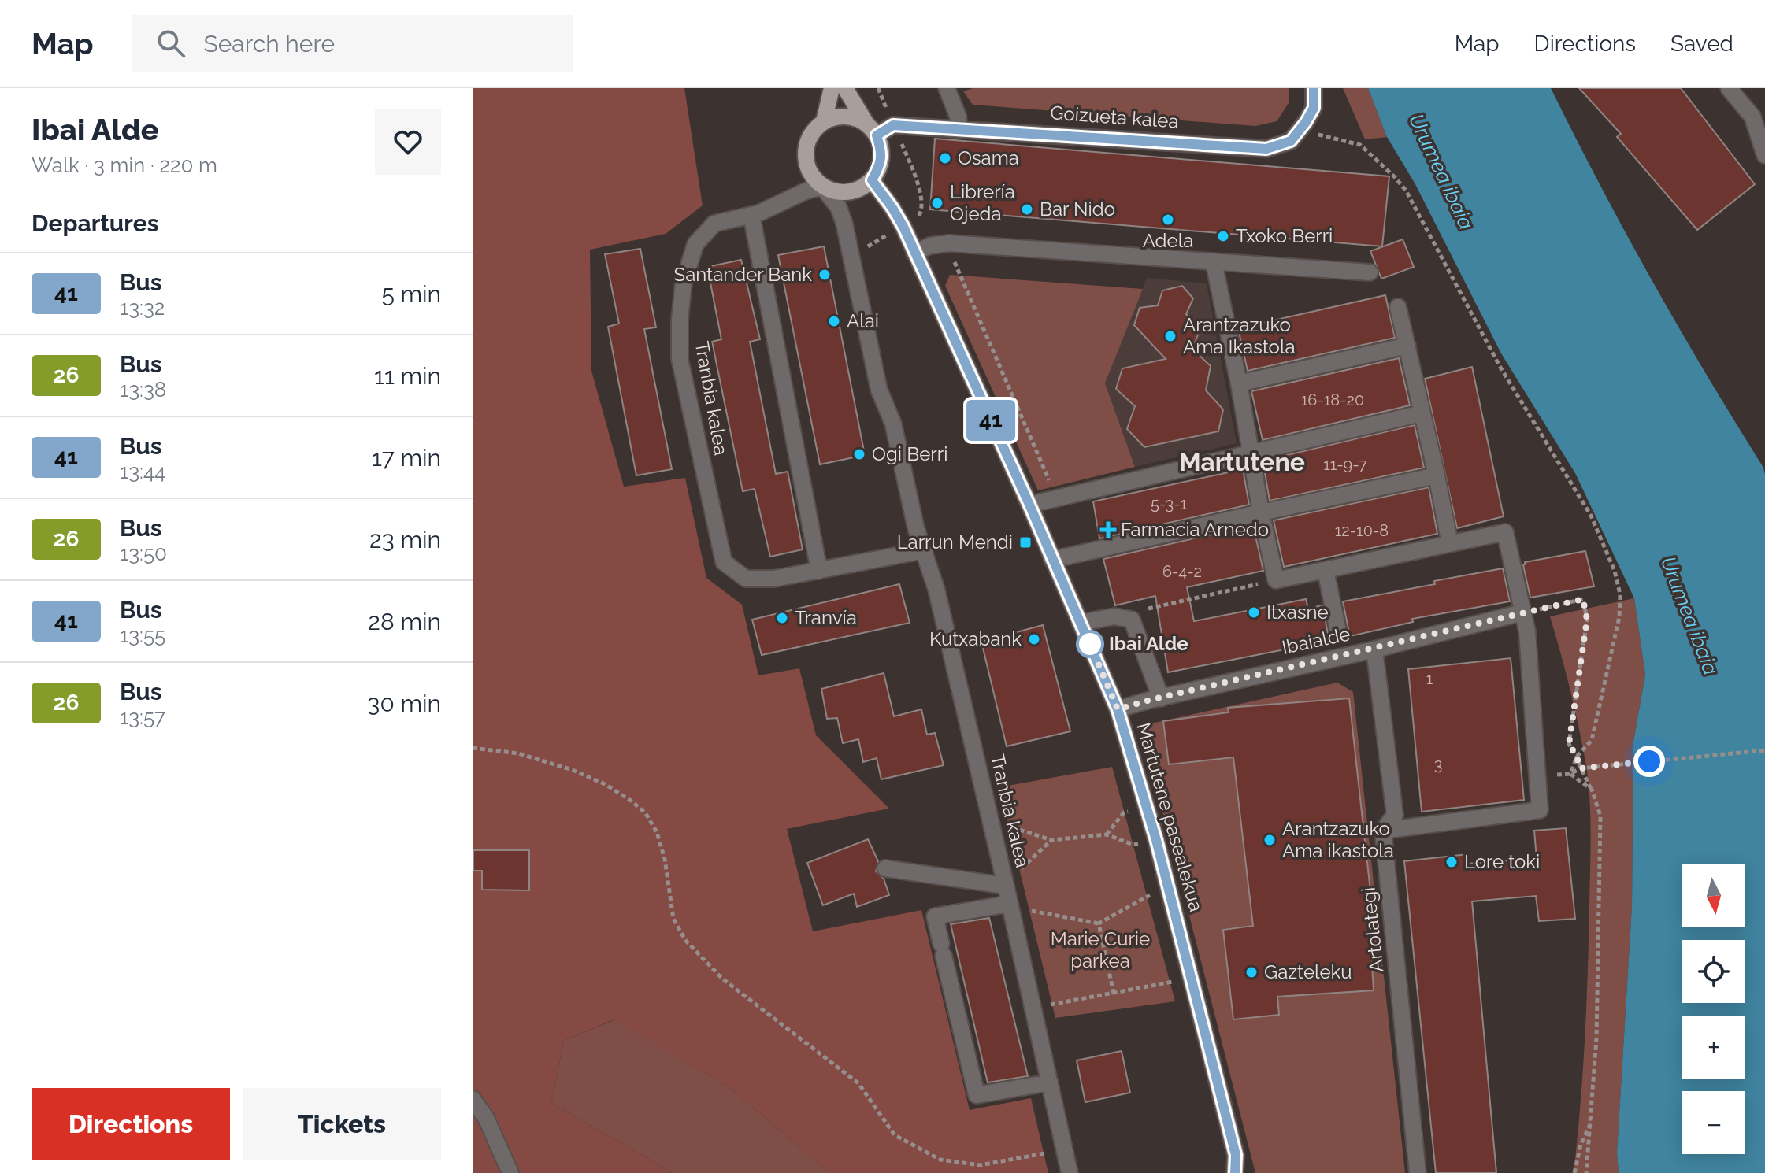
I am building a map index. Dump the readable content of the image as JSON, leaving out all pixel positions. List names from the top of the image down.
{
  "streets": {
    "main road": ["Martutene pasealekua"],
    "street": [
      "Goizueta kalea",
      "Tranbia kalea",
      "Ibaialde",
      "Artolategi"
    ]
  },
  "crossings": [
    ["Goizueta kalea", "Tranbia kalea"],
    ["Goizueta kalea", "Martutene pasealekua"],
    ["Tranbia kalea", "Martutene pasealekua"],
    ["Ibaialde", "Martutene pasealekua"],
    ["Ibaialde", "Artolategi"]
  ],
  "districts": ["Martutene"],
  "water": ["Urumea ibaia"],
  "parks": ["Marie Curie parkea"],
  "places": {
    "other": [
      "Osama",
      "Librería Ojeda",
      "Bar Nido",
      "Adela",
      "Txoko Berri",
      "Santander Bank",
      "Alai",
      "Arantzazuko Ama Ikastola",
      "Ogi Berri",
      "Itxasne",
      "Tranvía",
      "Kutxabank",
      "Ibai Alde",
      "Arantzazuko Ama ikastola",
      "Lore toki",
      "Gazteleku"
    ],
    "health": ["Farmacia Arnedo"],
    "transit": ["Larrun Mendi"]
  },
  "lines": ["bus line 41"],
  "house_numbers": [
    "16-18-20",
    "11-9-7",
    "5-3-1",
    "12-10-8",
    "6-4-2",
    "1",
    "3"
  ],
  "north": "bottom",
  "page": {
    "header": "Map",
    "search": "Search here",
    "nav": ["Map", "Directions", "Saved"],
    "heading": [
      ["Ibai Alde", "Walk · 3 min · 220 m"],
      "Departures"
    ],
    "on_map": "41",
    "list": [
      {
        "mark": "41",
        "name": "Bus",
        "note": "13:32",
        "value": "5 min"
      },
      {
        "mark": "26",
        "name": "Bus",
        "note": "13:38",
        "value": "11 min"
      },
      {
        "mark": "41",
        "name": "Bus",
        "note": "13:44",
        "value": "17 min"
      },
      {
        "mark": "26",
        "name": "Bus",
        "note": "13:50",
        "value": "23 min"
      },
      {
        "mark": "41",
        "name": "Bus",
        "note": "13:55",
        "value": "28 min"
      },
      {
        "mark": "26",
        "name": "Bus",
        "note": "13:57",
        "value": "30 min"
      }
    ],
    "map_buttons": ["+", "−"],
    "buttons": ["Directions", "Tickets"]
  }
}
